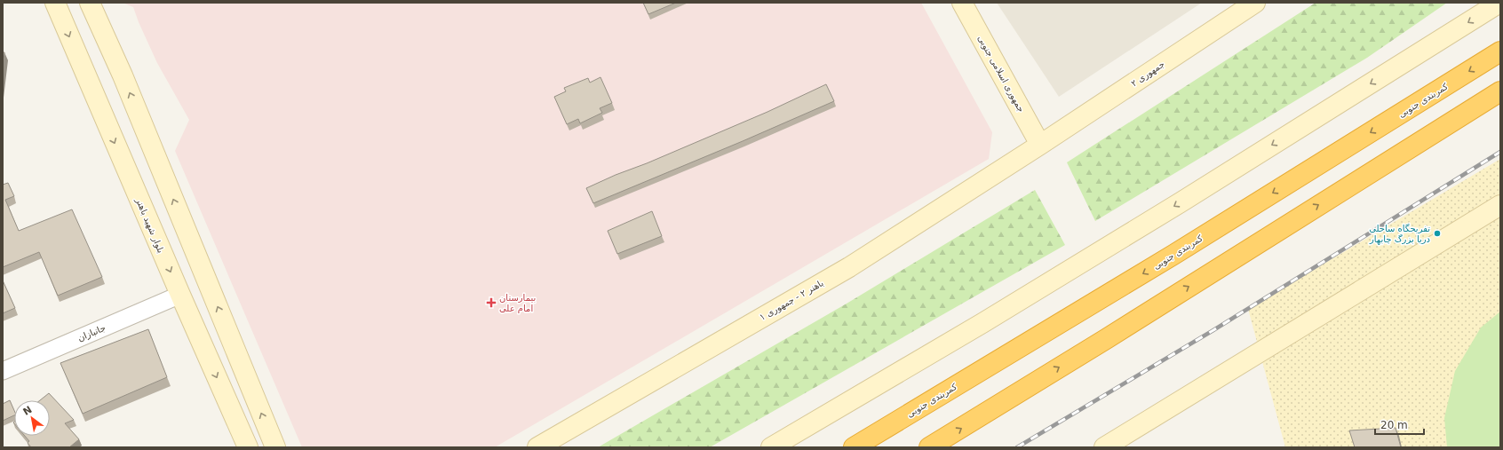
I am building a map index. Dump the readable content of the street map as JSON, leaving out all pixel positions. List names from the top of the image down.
{
  "streets": {
    "highway": ["کمربندی جنوبی"],
    "main road": [
      "جمهوری اسلامی جنوبی",
      "جمهوری ۲",
      "بلوار شهید باهنر",
      "باهنر ۲ - جمهوری ۱"
    ],
    "street": ["جانبازان"]
  },
  "crossings": [
    ["جمهوری اسلامی جنوبی", "جمهوری ۲"],
    ["جمهوری اسلامی جنوبی", "باهنر ۲ - جمهوری ۱"],
    ["جمهوری ۲", "باهنر ۲ - جمهوری ۱"],
    ["بلوار شهید باهنر", "جانبازان"]
  ],
  "places": {
    "other": ["تفریحگاه ساحلی دریا بزرگ چابهار"],
    "health": ["بیمارستان امام علی"]
  },
  "scale_bar": "20 m",
  "north": "top left"
}
